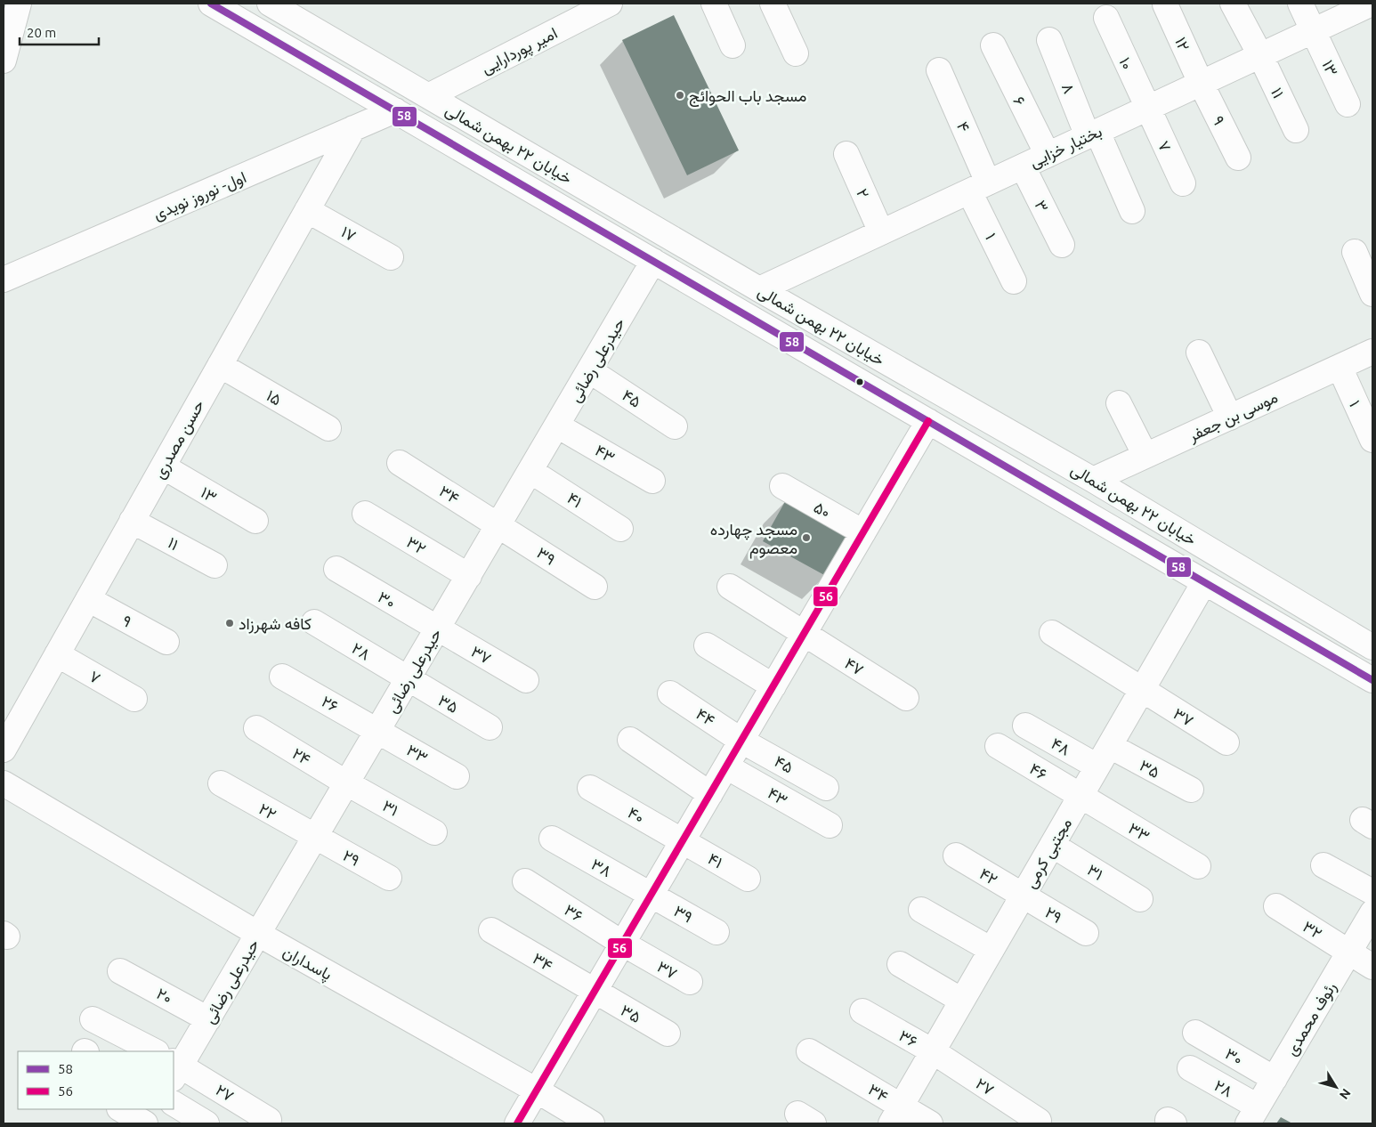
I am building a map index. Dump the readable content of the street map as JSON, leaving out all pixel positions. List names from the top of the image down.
{
  "streets": {
    "street": [
      "۱۲",
      "امیر پوردارایی",
      "۱۰",
      "۱۳",
      "۸",
      "۱۱",
      "۶",
      "۹",
      "۴",
      "خیابان ۲۲ بهمن شمالی",
      "بختیار خزایی",
      "۷",
      "۲",
      "اول- نوروز نویدی",
      "۳",
      "۱۷",
      "۱",
      "حیدرعلی رضائی",
      "۱۵",
      "۴۵",
      "موسی بن جعفر",
      "حسن مصدری",
      "۴۳",
      "۳۴",
      "۴۱",
      "۵۰",
      "۳۲",
      "۳۹",
      "۳۰",
      "۲۸",
      "۳۷",
      "۴۷",
      "۲۶",
      "۳۵",
      "۴۴",
      "۴۸",
      "۳۳",
      "۲۴",
      "۴۶",
      "۳۱",
      "۲۲",
      "۴۰",
      "مجتبی کرمی",
      "۲۹",
      "۳۸",
      "۴۲",
      "۳۶",
      "پاسداران",
      "۲۰",
      "رئوف محمدی",
      "۲۷"
    ]
  },
  "crossings": [
    ["۱۲", "۹"],
    ["۱۲", "بختیار خزایی"],
    ["امیر پوردارایی", "خیابان ۲۲ بهمن شمالی"],
    ["۱۰", "بختیار خزایی"],
    ["۱۰", "۷"],
    ["۱۳", "بختیار خزایی"],
    ["۱۳", "حسن مصدری"],
    ["۸", "بختیار خزایی"],
    ["۱۱", "بختیار خزایی"],
    ["۱۱", "حسن مصدری"],
    ["۶", "بختیار خزایی"],
    ["۹", "بختیار خزایی"],
    ["۹", "حسن مصدری"],
    ["۴", "بختیار خزایی"],
    ["۴", "۱"],
    ["خیابان ۲۲ بهمن شمالی", "بختیار خزایی"],
    ["خیابان ۲۲ بهمن شمالی", "اول- نوروز نویدی"],
    ["خیابان ۲۲ بهمن شمالی", "حیدرعلی رضائی"],
    ["خیابان ۲۲ بهمن شمالی", "موسی بن جعفر"],
    ["خیابان ۲۲ بهمن شمالی", "مجتبی کرمی"],
    ["بختیار خزایی", "۷"],
    ["بختیار خزایی", "۲"],
    ["بختیار خزایی", "۳"],
    ["بختیار خزایی", "۱"],
    ["۷", "حسن مصدری"],
    ["اول- نوروز نویدی", "حسن مصدری"],
    ["۱۷", "حسن مصدری"],
    ["۱", "موسی بن جعفر"],
    ["حیدرعلی رضائی", "۴۵"],
    ["حیدرعلی رضائی", "۴۳"],
    ["حیدرعلی رضائی", "۳۴"],
    ["حیدرعلی رضائی", "۴۱"],
    ["حیدرعلی رضائی", "۳۲"],
    ["حیدرعلی رضائی", "۳۹"],
    ["حیدرعلی رضائی", "۳۰"],
    ["حیدرعلی رضائی", "۲۸"],
    ["حیدرعلی رضائی", "۳۷"],
    ["حیدرعلی رضائی", "۲۶"],
    ["حیدرعلی رضائی", "۳۵"],
    ["حیدرعلی رضائی", "۳۳"],
    ["حیدرعلی رضائی", "۲۴"],
    ["حیدرعلی رضائی", "۳۱"],
    ["حیدرعلی رضائی", "۲۲"],
    ["حیدرعلی رضائی", "۲۹"],
    ["حیدرعلی رضائی", "پاسداران"],
    ["حیدرعلی رضائی", "۲۰"],
    ["حیدرعلی رضائی", "۲۷"],
    ["۱۵", "حسن مصدری"],
    ["۴۵", "۴۴"],
    ["۳۴", "۳۹"],
    ["۳۴", "۳۵"],
    ["۳۴", "مجتبی کرمی"],
    ["۴۱", "۴۰"],
    ["۳۲", "رئوف محمدی"],
    ["۳۹", "۳۸"],
    ["۳۰", "۳۷"],
    ["۳۰", "رئوف محمدی"],
    ["۲۸", "۳۵"],
    ["۲۸", "رئوف محمدی"],
    ["۳۷", "مجتبی کرمی"],
    ["۳۷", "۳۶"],
    ["۲۶", "۳۳"],
    ["۳۵", "۴۸"],
    ["۳۵", "مجتبی کرمی"],
    ["۴۸", "مجتبی کرمی"],
    ["۳۳", "۴۶"],
    ["۳۳", "مجتبی کرمی"],
    ["۲۴", "۳۱"],
    ["۴۶", "مجتبی کرمی"],
    ["۳۱", "مجتبی کرمی"],
    ["۲۲", "۲۹"],
    ["مجتبی کرمی", "۲۹"],
    ["مجتبی کرمی", "۴۲"],
    ["مجتبی کرمی", "۳۶"],
    ["مجتبی کرمی", "۲۷"],
    ["۲۹", "۴۲"],
    ["۳۶", "۲۷"]
  ],
  "places": ["مسجد باب الحوائج", "مسجد چهارده معصوم", "کافه شهرزاد"],
  "lines": ["transit line 58", "transit line 56"],
  "legend": ["58", "56"],
  "scale_bar": "20 m",
  "north": "bottom right"
}
